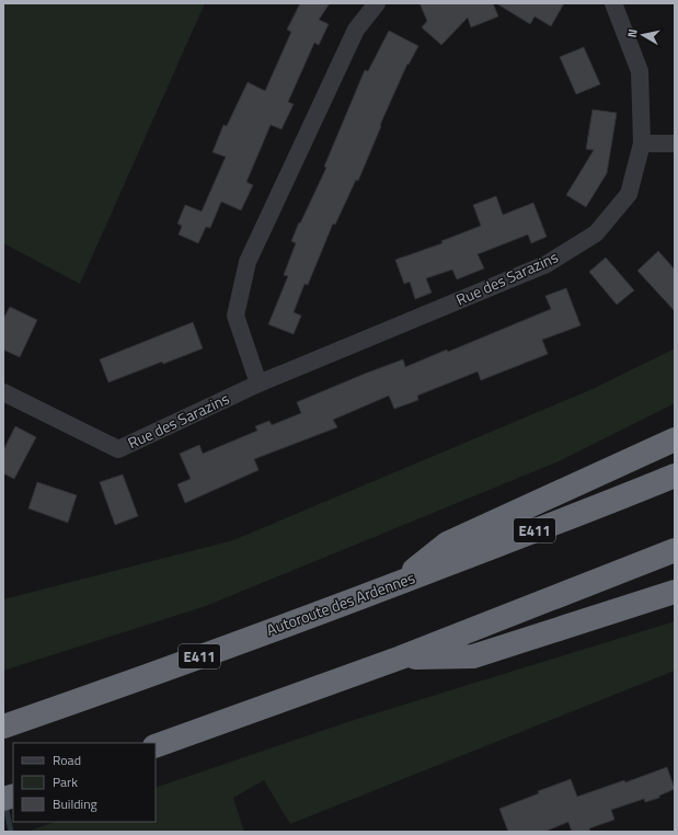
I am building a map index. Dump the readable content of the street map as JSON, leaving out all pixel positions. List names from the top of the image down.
{
  "streets": {
    "highway": ["E411", "Autoroute des Ardennes"],
    "street": ["Rue des Sarazins"]
  },
  "legend": ["Road", "Park", "Building"],
  "north": "left"
}
